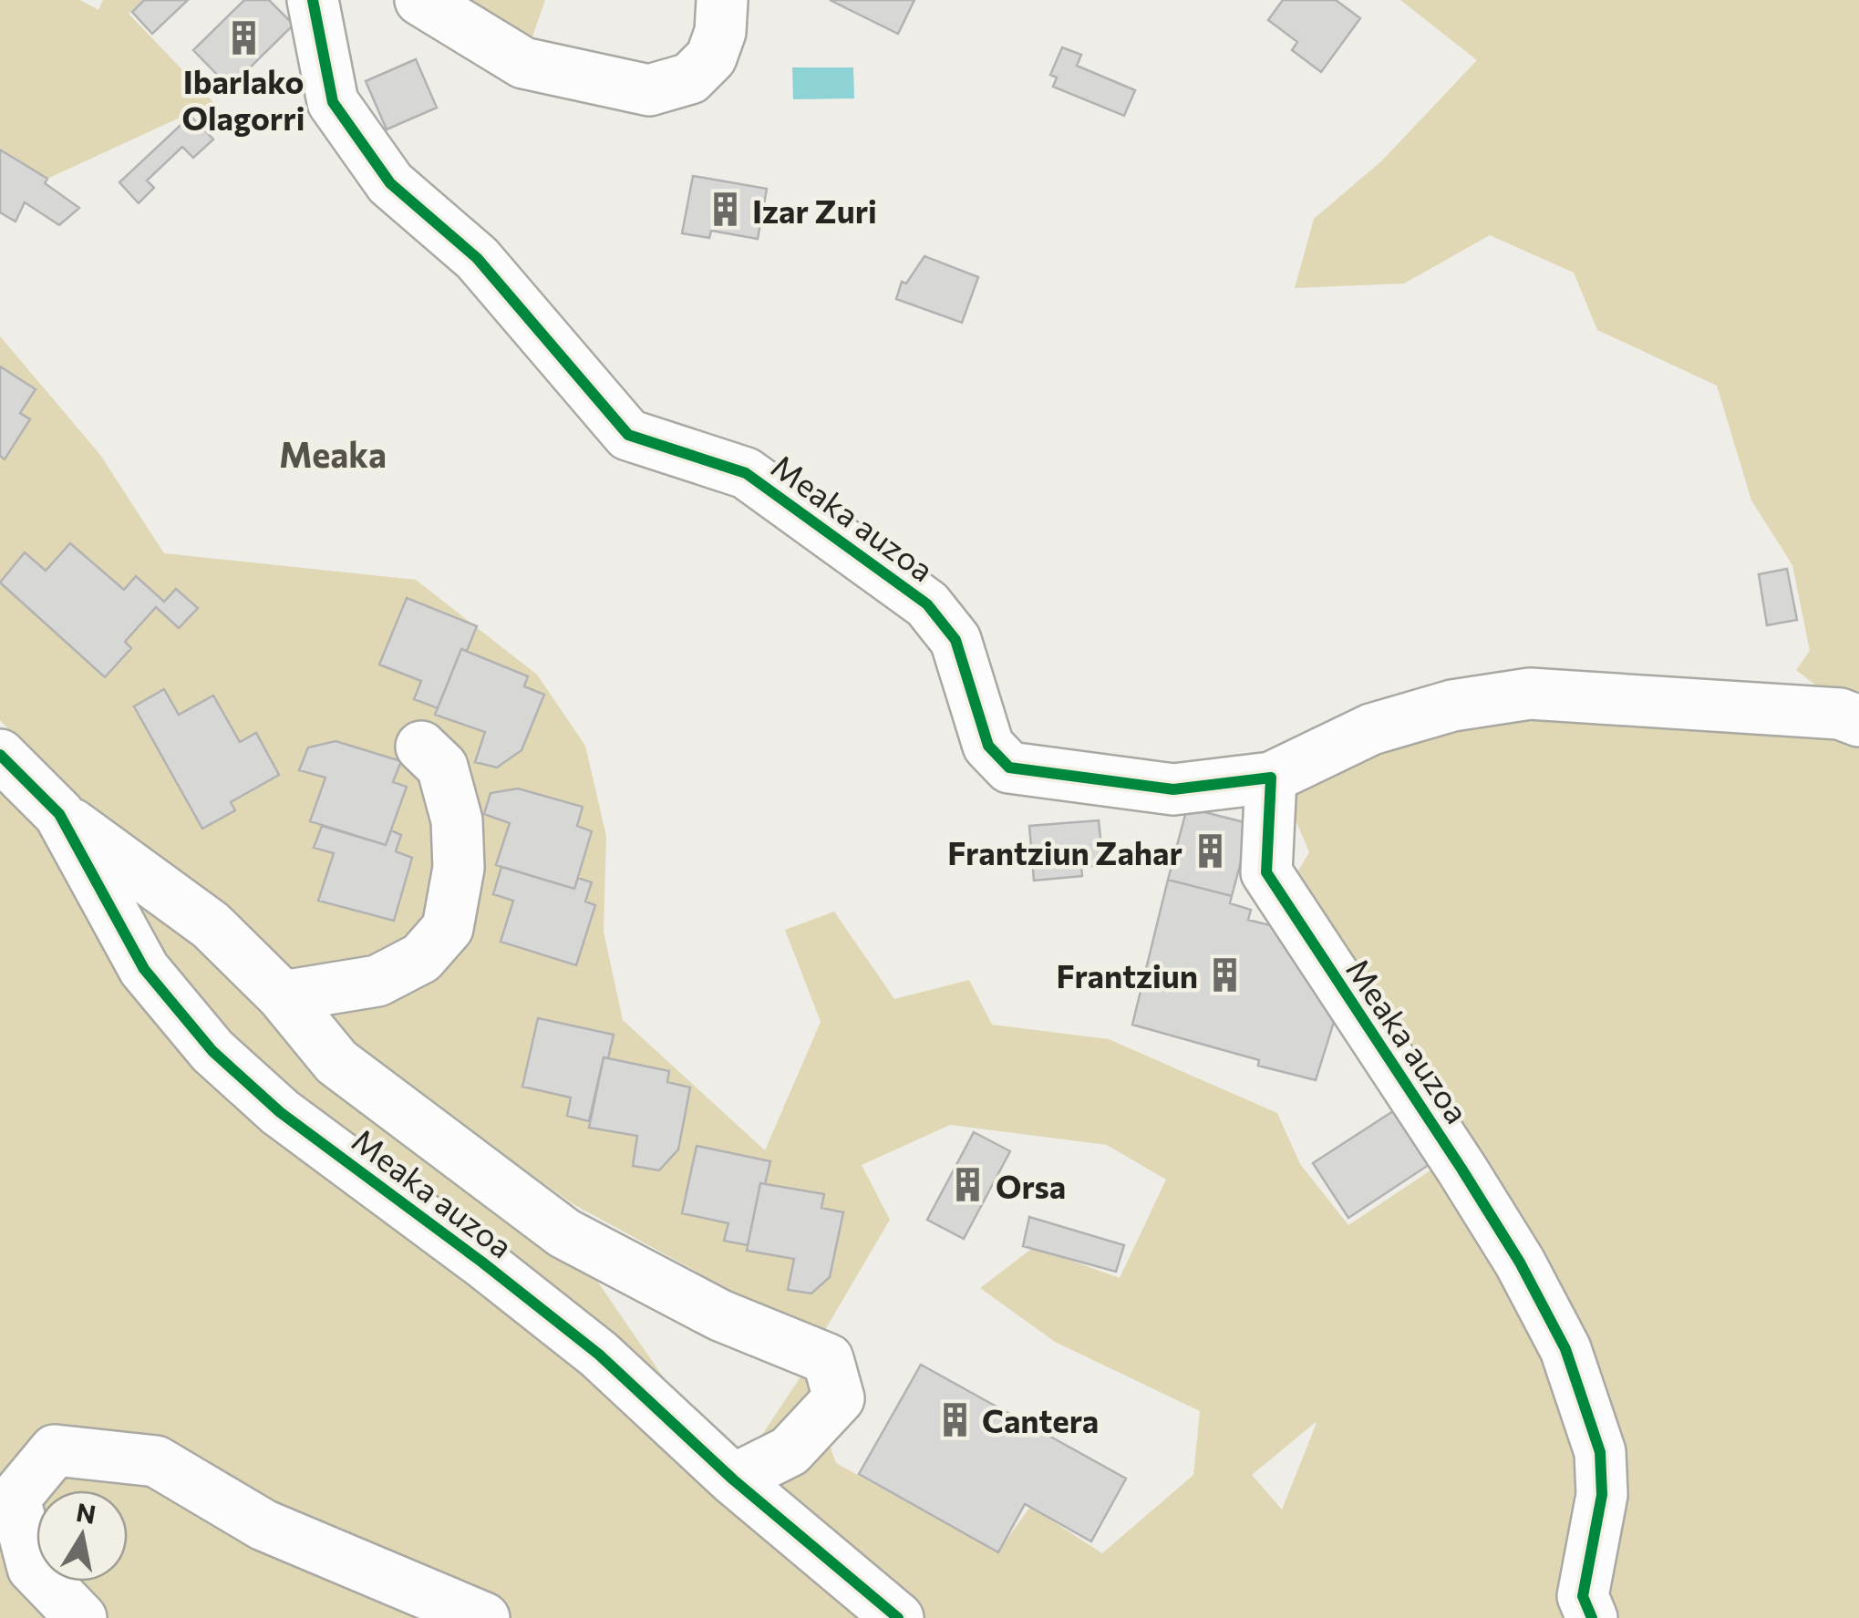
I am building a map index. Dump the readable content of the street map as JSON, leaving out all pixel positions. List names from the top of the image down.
{
  "streets": {
    "street": ["Meaka auzoa"]
  },
  "districts": ["Meaka"],
  "places": {
    "building": [
      "Ibarlako Olagorri",
      "Izar Zuri",
      "Frantziun Zahar",
      "Frantziun",
      "Orsa",
      "Cantera"
    ]
  },
  "north": "top"
}
